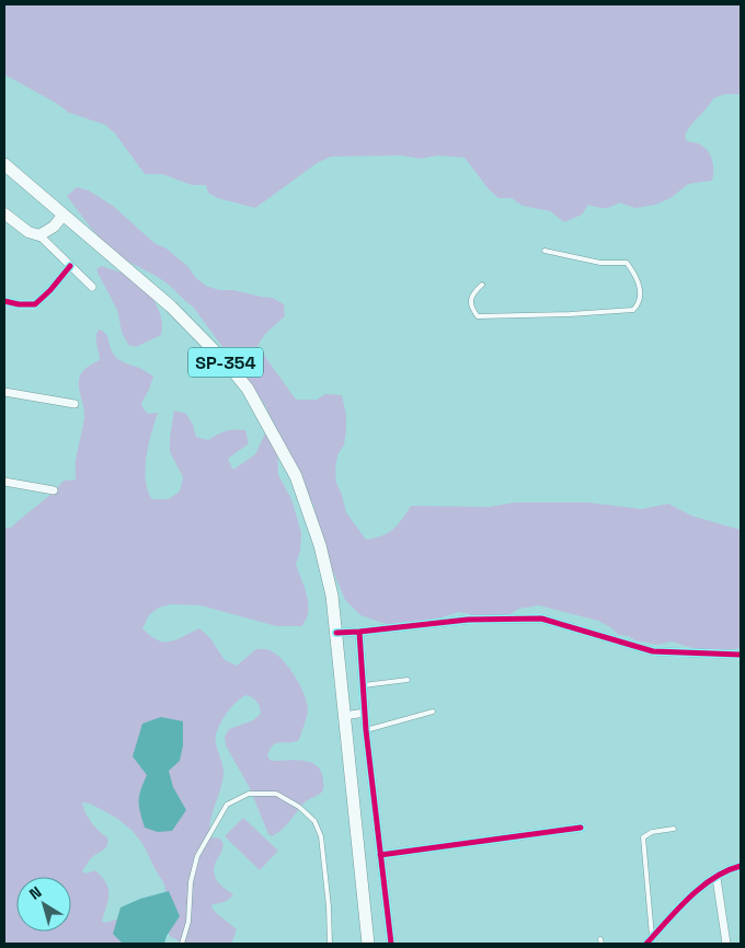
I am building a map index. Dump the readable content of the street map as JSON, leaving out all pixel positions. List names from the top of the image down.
{
  "streets": {
    "main road": ["SP-354"]
  },
  "north": "top left"
}
